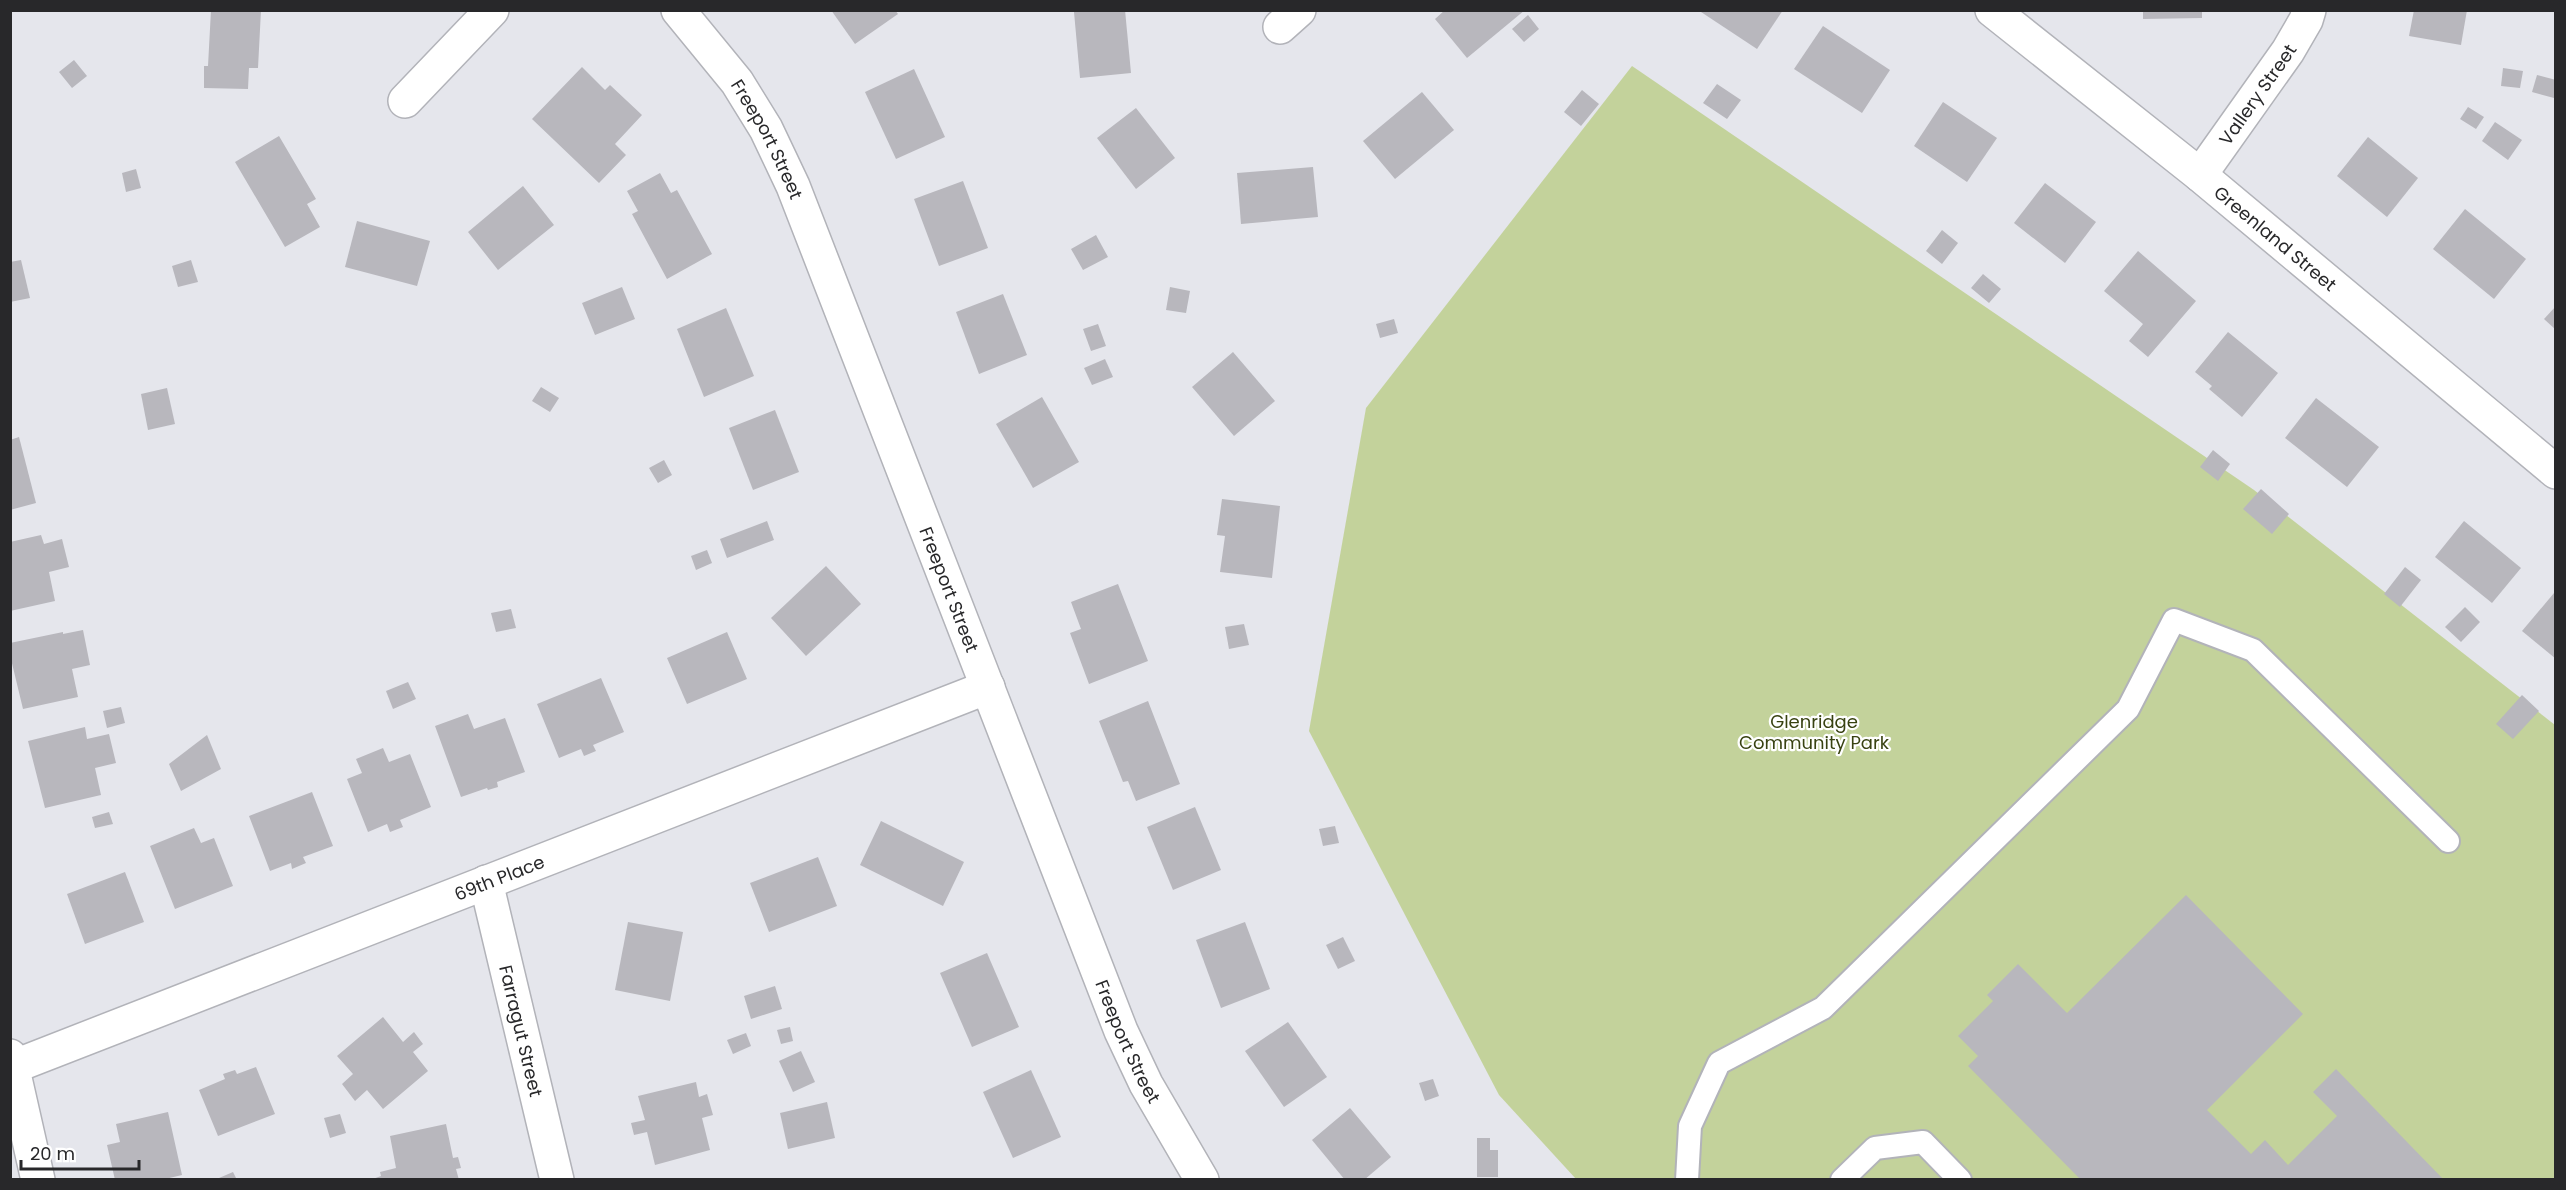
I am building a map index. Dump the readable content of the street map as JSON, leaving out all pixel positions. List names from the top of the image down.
{
  "streets": {
    "street": [
      "Vallery Street",
      "Freeport Street",
      "Greenland Street",
      "69th Place",
      "Farragut Street"
    ]
  },
  "crossings": [
    ["Vallery Street", "Greenland Street"],
    ["Freeport Street", "69th Place"],
    ["69th Place", "Farragut Street"]
  ],
  "parks": ["Glenridge Community Park"],
  "scale_bar": "20 m"
}
